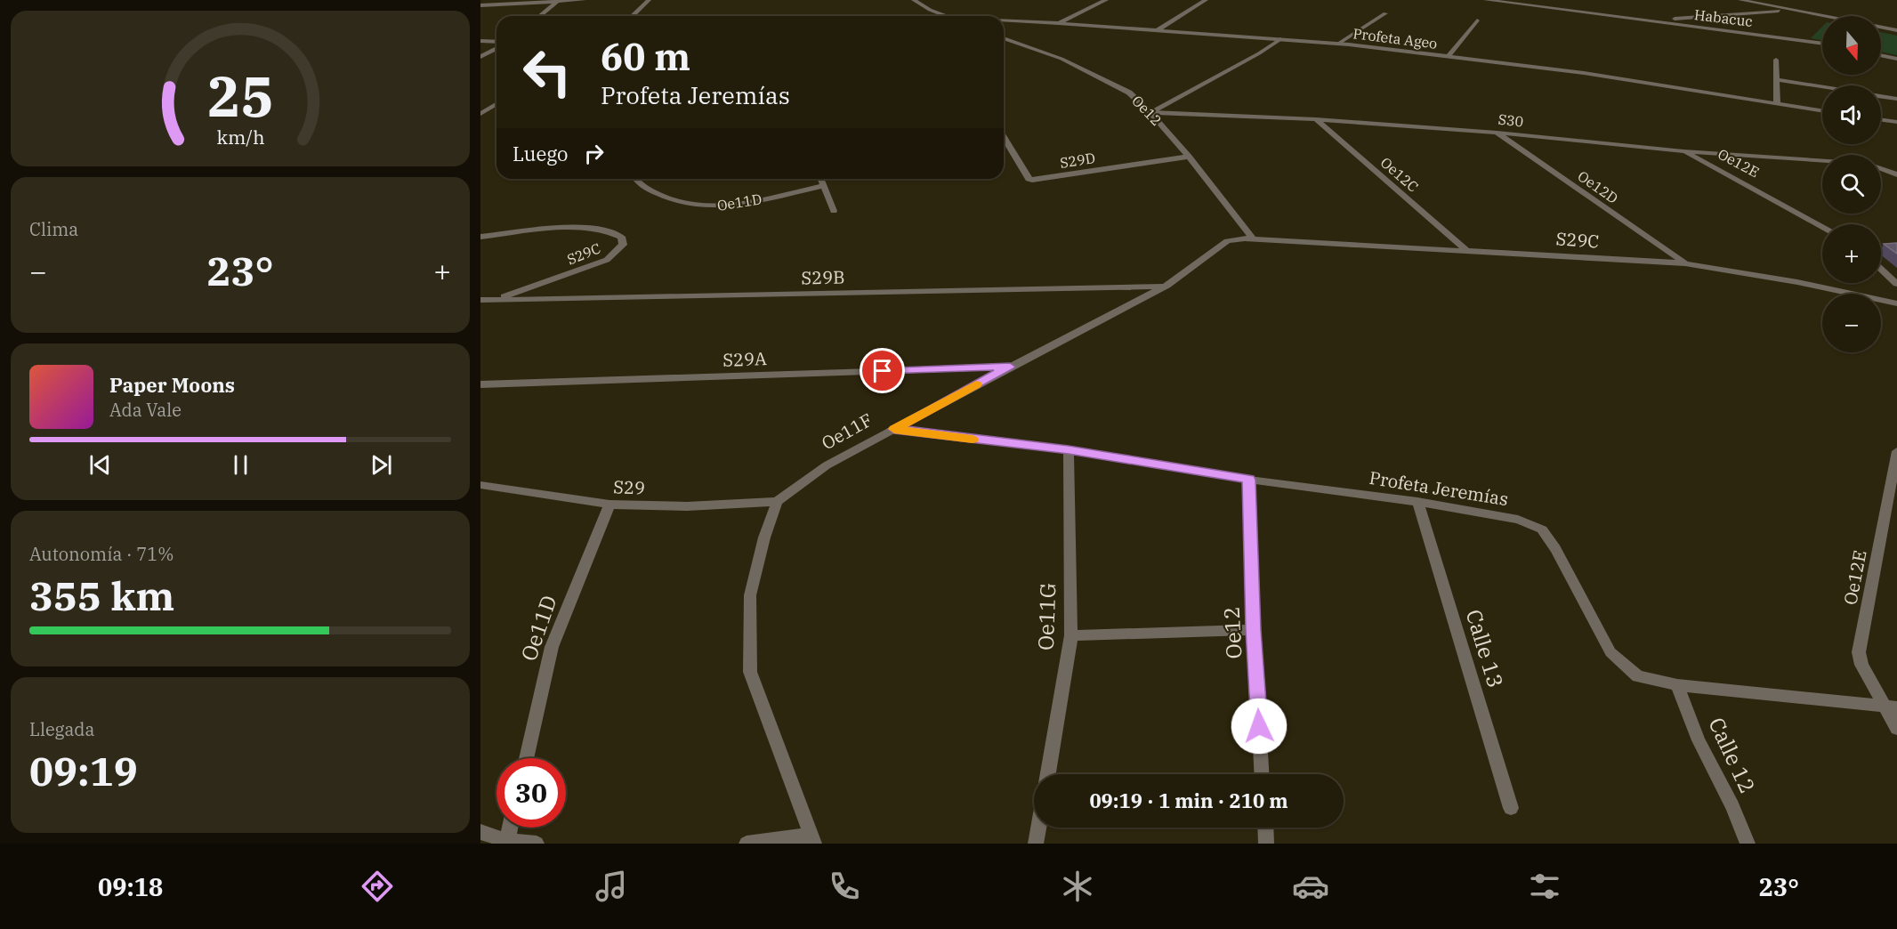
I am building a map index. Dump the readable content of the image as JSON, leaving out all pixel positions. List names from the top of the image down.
{
  "streets": {
    "street": [
      "Habacuc",
      "Profeta Ageo",
      "Oe12",
      "S30",
      "S29D",
      "Oe12E",
      "Oe12C",
      "Oe12D",
      "Oe11D",
      "S29C",
      "S29B",
      "S29A",
      "Oe11F",
      "S29",
      "Profeta Jeremías",
      "Oe11G",
      "Calle 13",
      "Calle 12"
    ]
  },
  "crossings": [
    ["Oe12", "S30"],
    ["Oe12", "S29D"],
    ["Oe12", "S29C"],
    ["Oe12", "Oe11F"],
    ["Oe12", "Profeta Jeremías"],
    ["S30", "Oe12E"],
    ["S30", "Oe12C"],
    ["S30", "Oe12D"],
    ["Oe12E", "Profeta Jeremías"],
    ["Oe12C", "S29C"],
    ["Oe12D", "S29C"],
    ["Oe11D", "S29"],
    ["S29C", "S29B"],
    ["S29C", "Oe11F"],
    ["S29B", "Oe11F"],
    ["S29A", "Oe11F"],
    ["Oe11F", "S29"],
    ["Oe11F", "Profeta Jeremías"],
    ["Profeta Jeremías", "Oe11G"],
    ["Profeta Jeremías", "Calle 13"],
    ["Profeta Jeremías", "Calle 12"]
  ],
  "north": "bottom",
  "page": {
    "map_buttons": ["+", "−"],
    "turn": ["60 m", "Profeta Jeremías"],
    "then": "Luego",
    "tile": [
      "Clima",
      ["Autonomía · 71%", "355 km"],
      ["Llegada", "09:19"]
    ],
    "heat": ["−", "23°", "+"],
    "song": ["Paper Moons", "Ada Vale"],
    "limit": "30",
    "trip": "09:19 · 1 min · 210 m",
    "tabs": ["09:18", "23°"],
    "gauge": ["25", "km/h"]
  }
}
